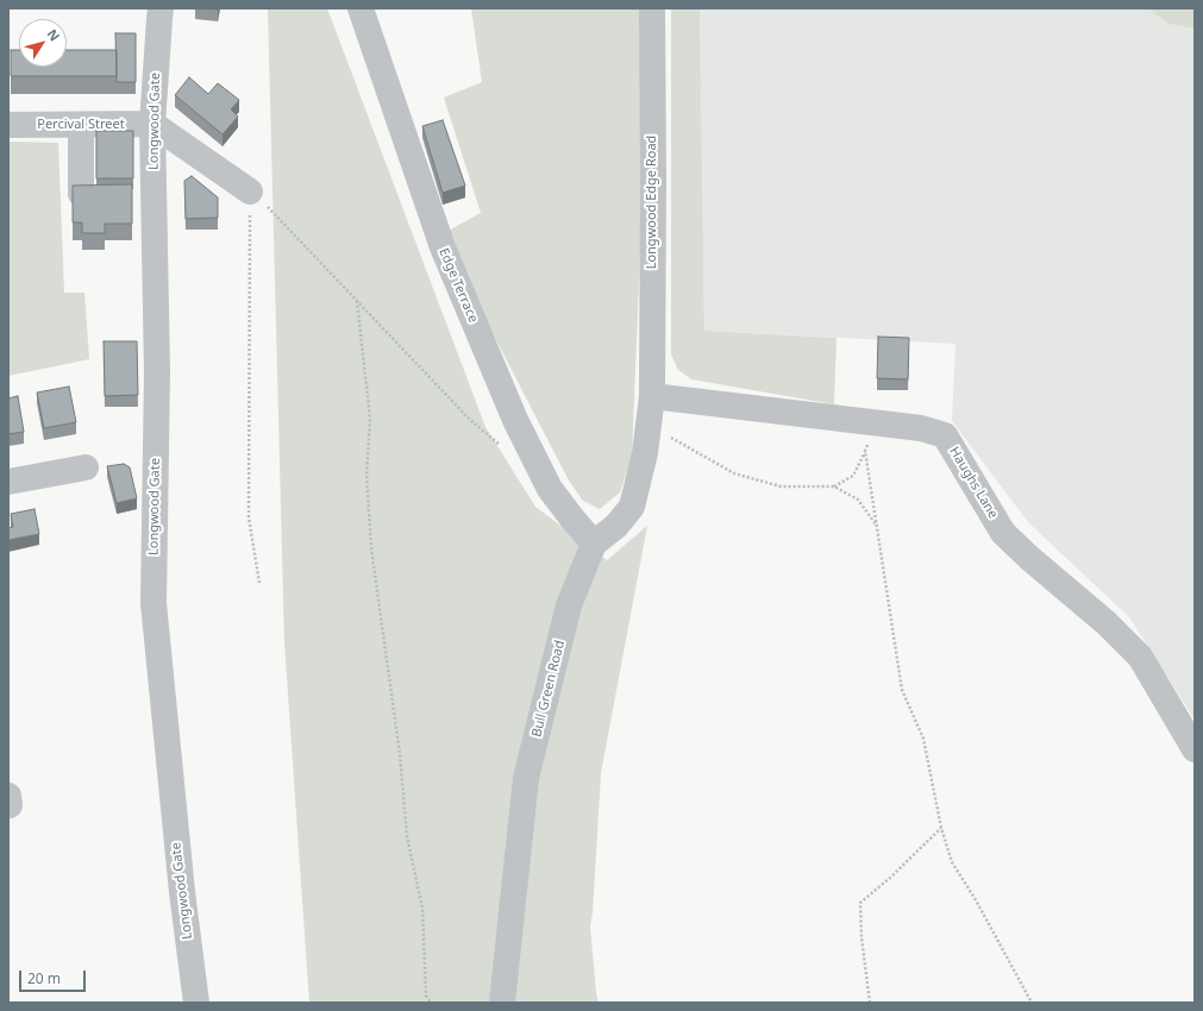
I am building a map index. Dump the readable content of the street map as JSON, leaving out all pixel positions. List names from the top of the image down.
{
  "streets": {
    "street": [
      "Longwood Gate",
      "Percival Street",
      "Longwood Edge Road",
      "Edge Terrace",
      "Haughs Lane",
      "Bull Green Road"
    ]
  },
  "crossings": [
    ["Longwood Gate", "Percival Street"],
    ["Longwood Edge Road", "Haughs Lane"],
    ["Edge Terrace", "Bull Green Road"]
  ],
  "scale_bar": "20 m",
  "north": "top right"
}
